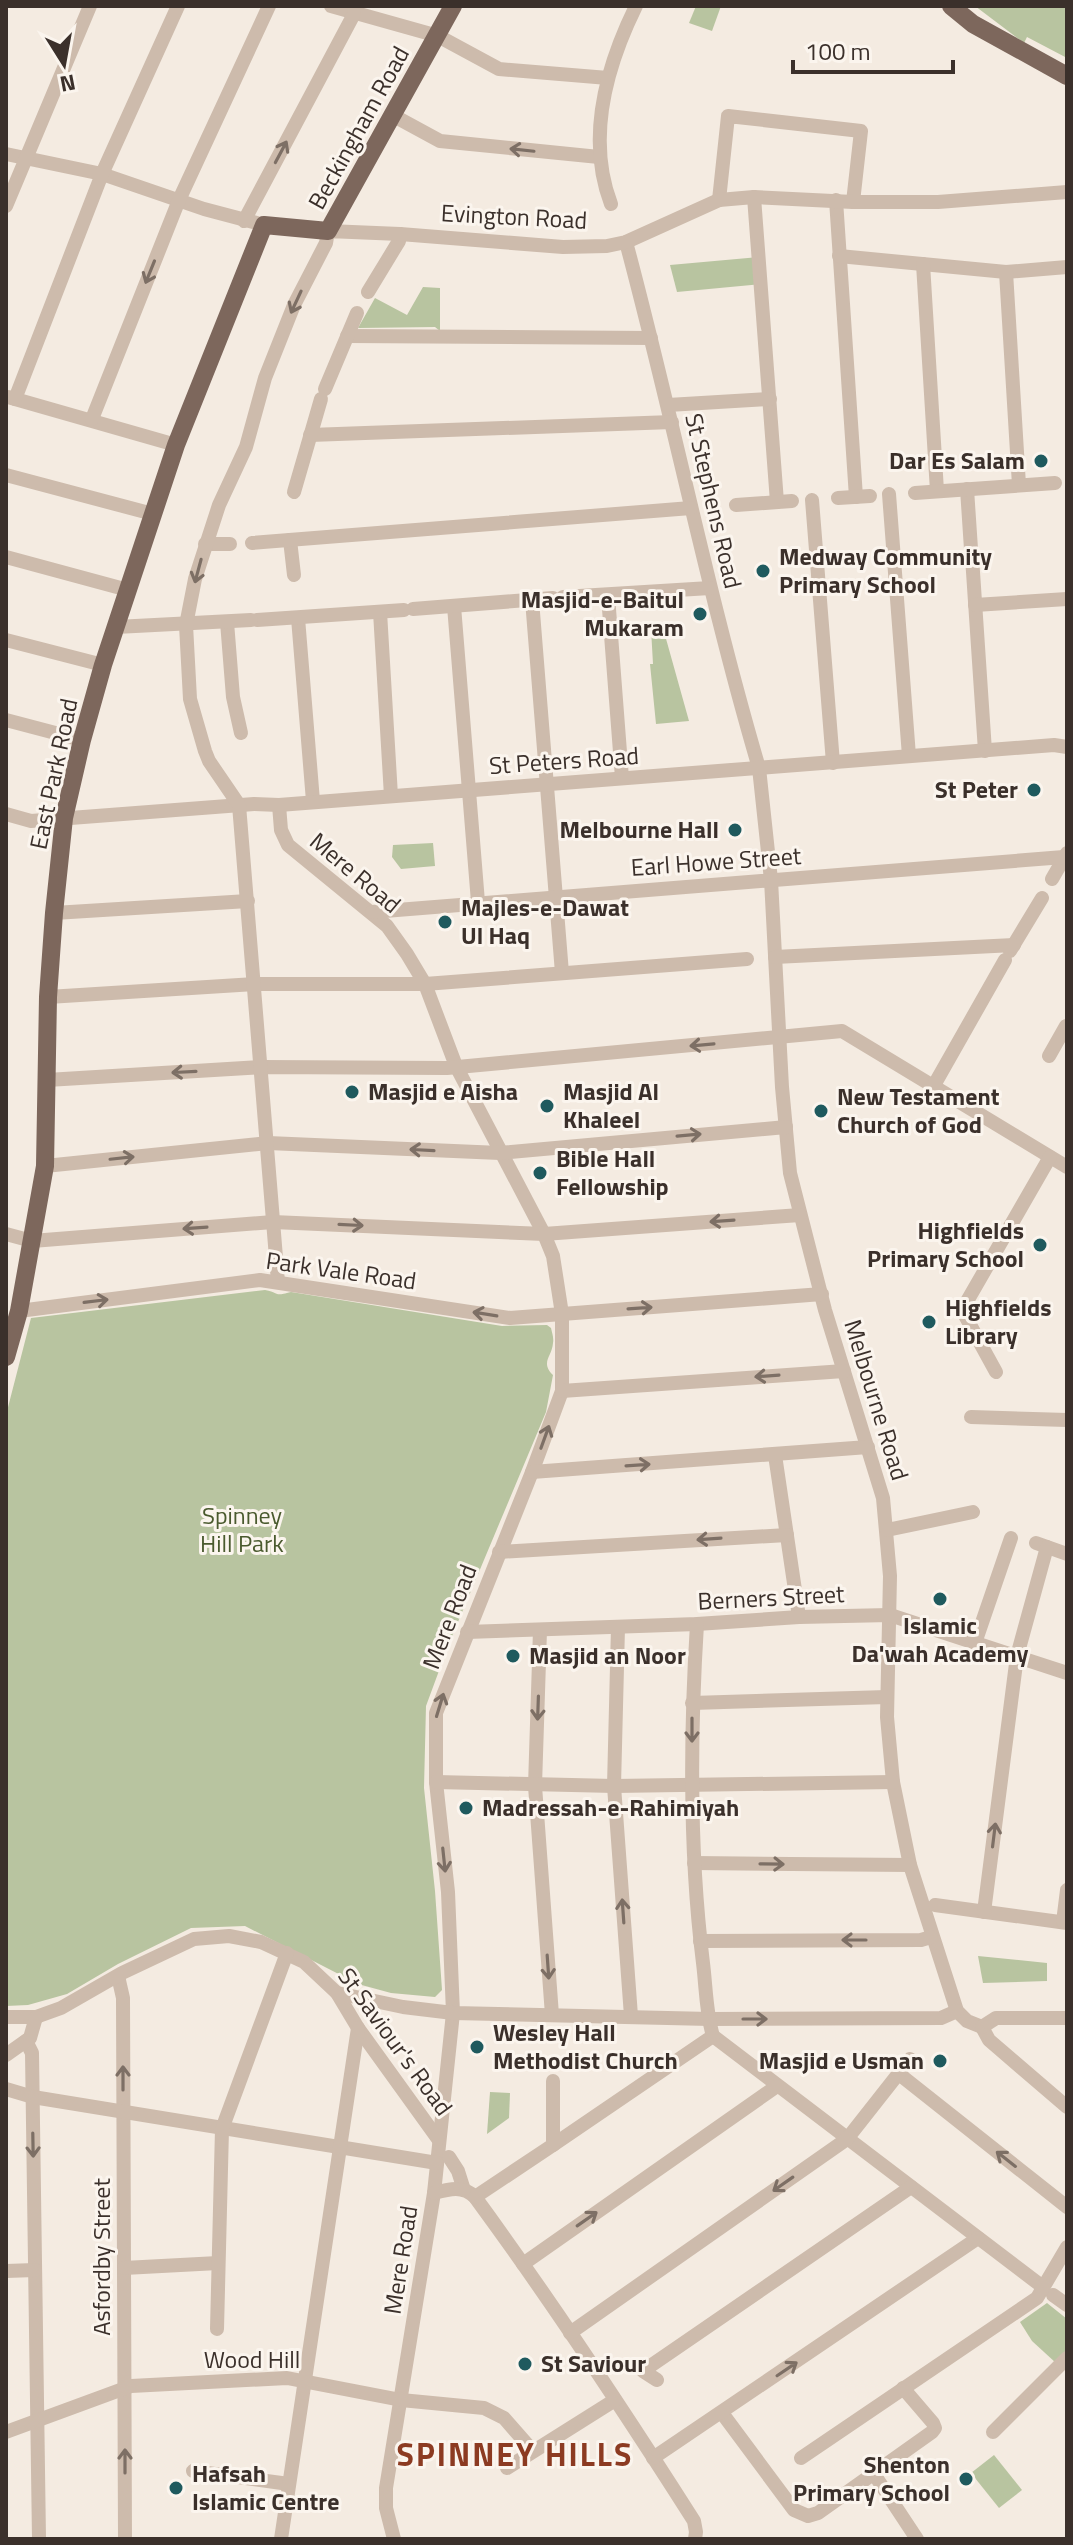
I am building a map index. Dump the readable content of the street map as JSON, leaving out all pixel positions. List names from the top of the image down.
{
  "streets": {
    "main road": ["Beckingham Road", "Evington Road", "East Park Road"],
    "street": [
      "St Stephens Road",
      "St Peters Road",
      "Earl Howe Street",
      "Mere Road",
      "Park Vale Road",
      "Melbourne Road",
      "Berners Street",
      "St Saviour's Road",
      "Asfordby Street",
      "Wood Hill"
    ]
  },
  "crossings": [
    ["Beckingham Road", "Evington Road"],
    ["Evington Road", "St Stephens Road"],
    ["Evington Road", "East Park Road"],
    ["St Stephens Road", "St Peters Road"],
    ["St Stephens Road", "Melbourne Road"],
    ["St Peters Road", "East Park Road"],
    ["St Peters Road", "Mere Road"],
    ["St Peters Road", "Melbourne Road"],
    ["East Park Road", "Park Vale Road"],
    ["Earl Howe Street", "Mere Road"],
    ["Earl Howe Street", "Melbourne Road"],
    ["Mere Road", "Park Vale Road"],
    ["Mere Road", "Berners Street"],
    ["Mere Road", "St Saviour's Road"],
    ["Mere Road", "Wood Hill"],
    ["Park Vale Road", "Melbourne Road"],
    ["Melbourne Road", "Berners Street"],
    ["St Saviour's Road", "Asfordby Street"],
    ["Asfordby Street", "Wood Hill"]
  ],
  "districts": ["SPINNEY HILLS"],
  "parks": ["Spinney Hill Park"],
  "places": [
    "Dar Es Salam",
    "Medway Community Primary School",
    "Masjid-e-Baitul Mukaram",
    "St Peter",
    "Melbourne Hall",
    "Majles-e-Dawat Ul Haq",
    "Masjid e Aisha",
    "Masjid Al Khaleel",
    "New Testament Church of God",
    "Bible Hall Fellowship",
    "Highfields Primary School",
    "Highfields Library",
    "Islamic Da'wah Academy",
    "Masjid an Noor",
    "Madressah-e-Rahimiyah",
    "Wesley Hall Methodist Church",
    "Masjid e Usman",
    "St Saviour",
    "Shenton Primary School",
    "Hafsah Islamic Centre"
  ],
  "scale_bar": "100 m",
  "north": "bottom"
}
